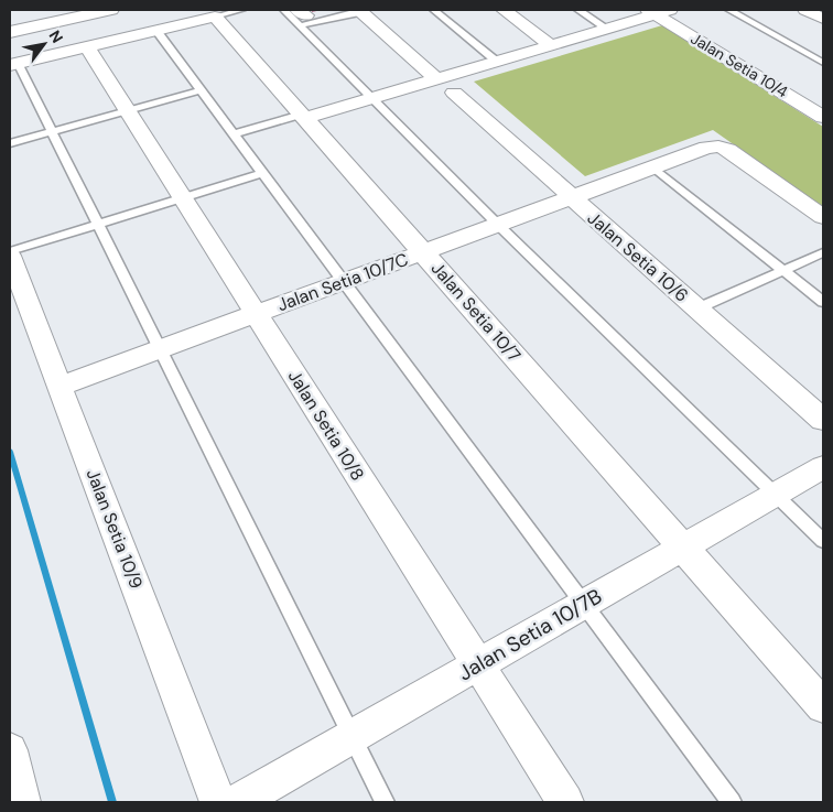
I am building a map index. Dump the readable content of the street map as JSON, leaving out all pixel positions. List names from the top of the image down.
{
  "streets": {
    "street": [
      "Jalan Setia 10/4",
      "Jalan Setia 10/6",
      "Jalan Setia 10/7C",
      "Jalan Setia 10/7",
      "Jalan Setia 10/8",
      "Jalan Setia 10/9",
      "Jalan Setia 10/7B"
    ]
  },
  "crossings": [
    ["Jalan Setia 10/6", "Jalan Setia 10/7C"],
    ["Jalan Setia 10/7C", "Jalan Setia 10/7"],
    ["Jalan Setia 10/7C", "Jalan Setia 10/8"],
    ["Jalan Setia 10/7C", "Jalan Setia 10/9"],
    ["Jalan Setia 10/7", "Jalan Setia 10/7B"],
    ["Jalan Setia 10/8", "Jalan Setia 10/7B"]
  ],
  "north": "top right"
}
